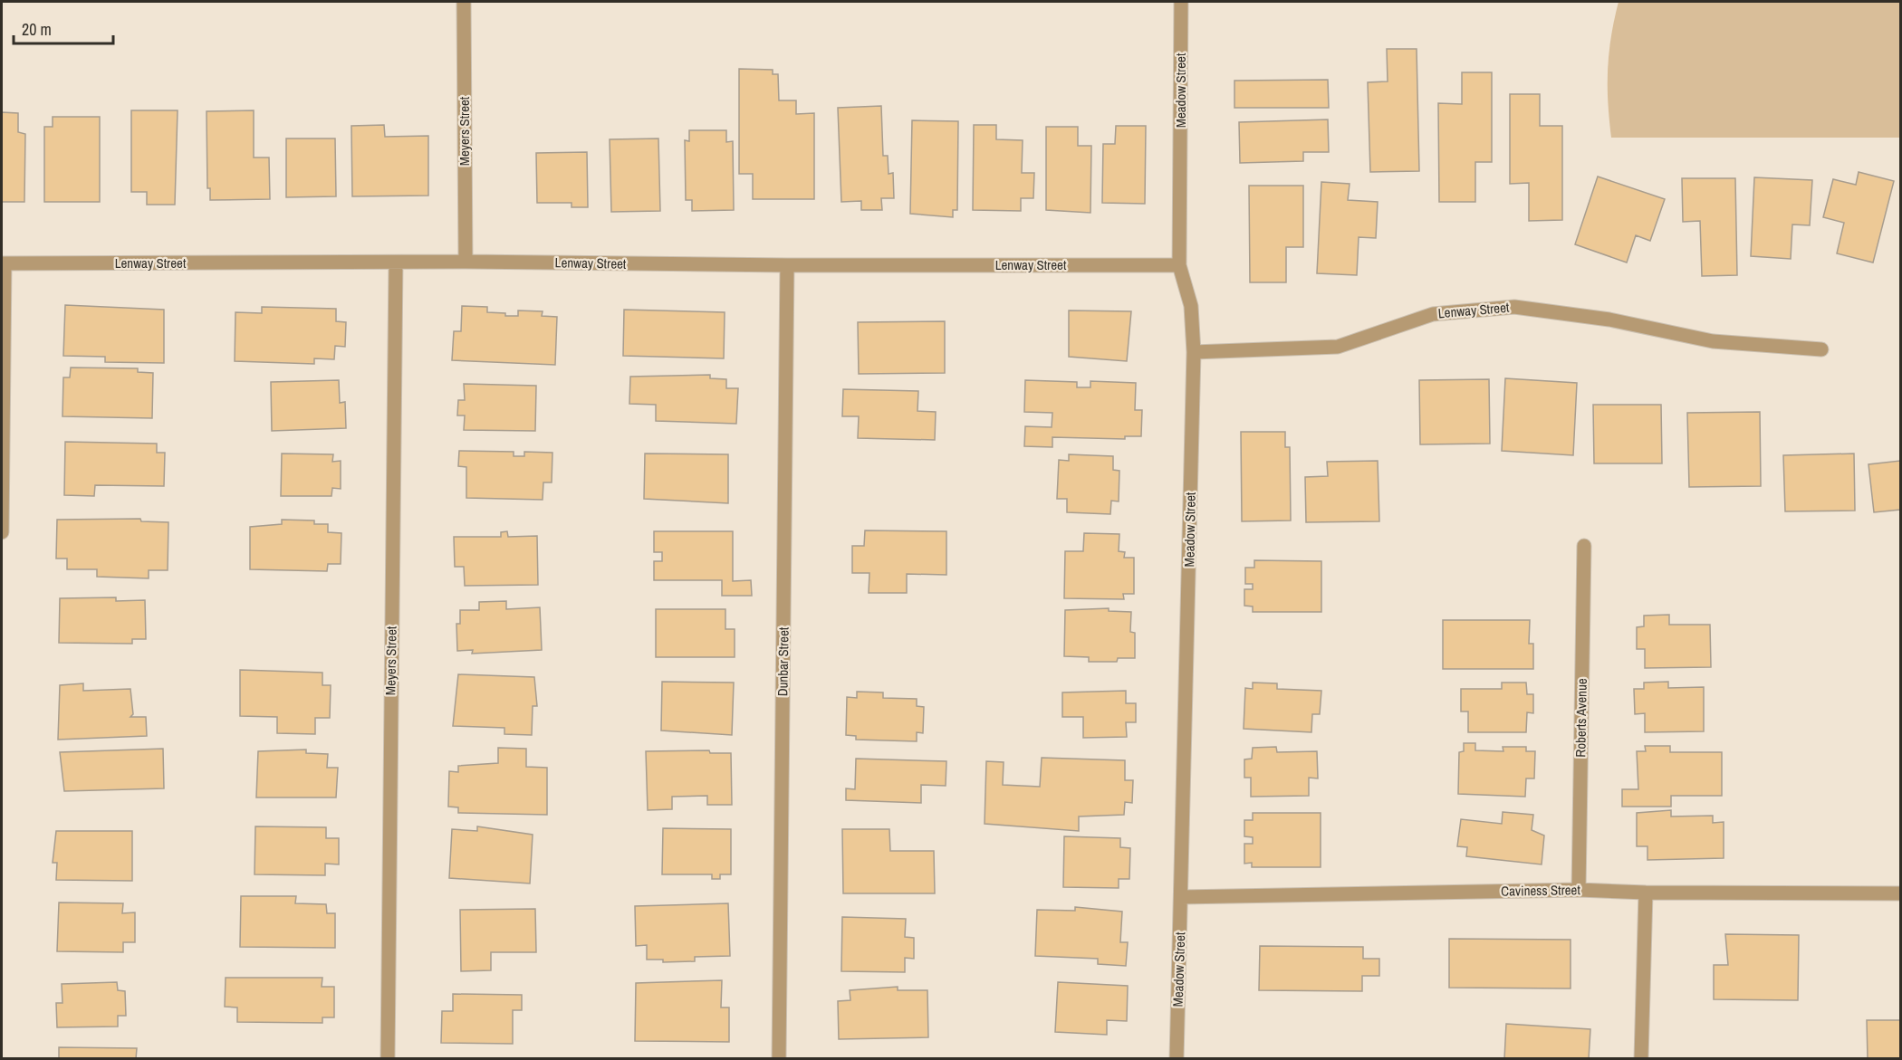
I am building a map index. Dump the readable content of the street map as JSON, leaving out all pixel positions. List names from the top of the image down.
{
  "streets": {
    "street": [
      "Meadow Street",
      "Meyers Street",
      "Lenway Street",
      "Dunbar Street",
      "Roberts Avenue",
      "Caviness Street"
    ]
  },
  "crossings": [
    ["Meadow Street", "Lenway Street"],
    ["Meadow Street", "Caviness Street"],
    ["Meyers Street", "Lenway Street"],
    ["Lenway Street", "Dunbar Street"],
    ["Roberts Avenue", "Caviness Street"]
  ],
  "scale_bar": "20 m"
}
